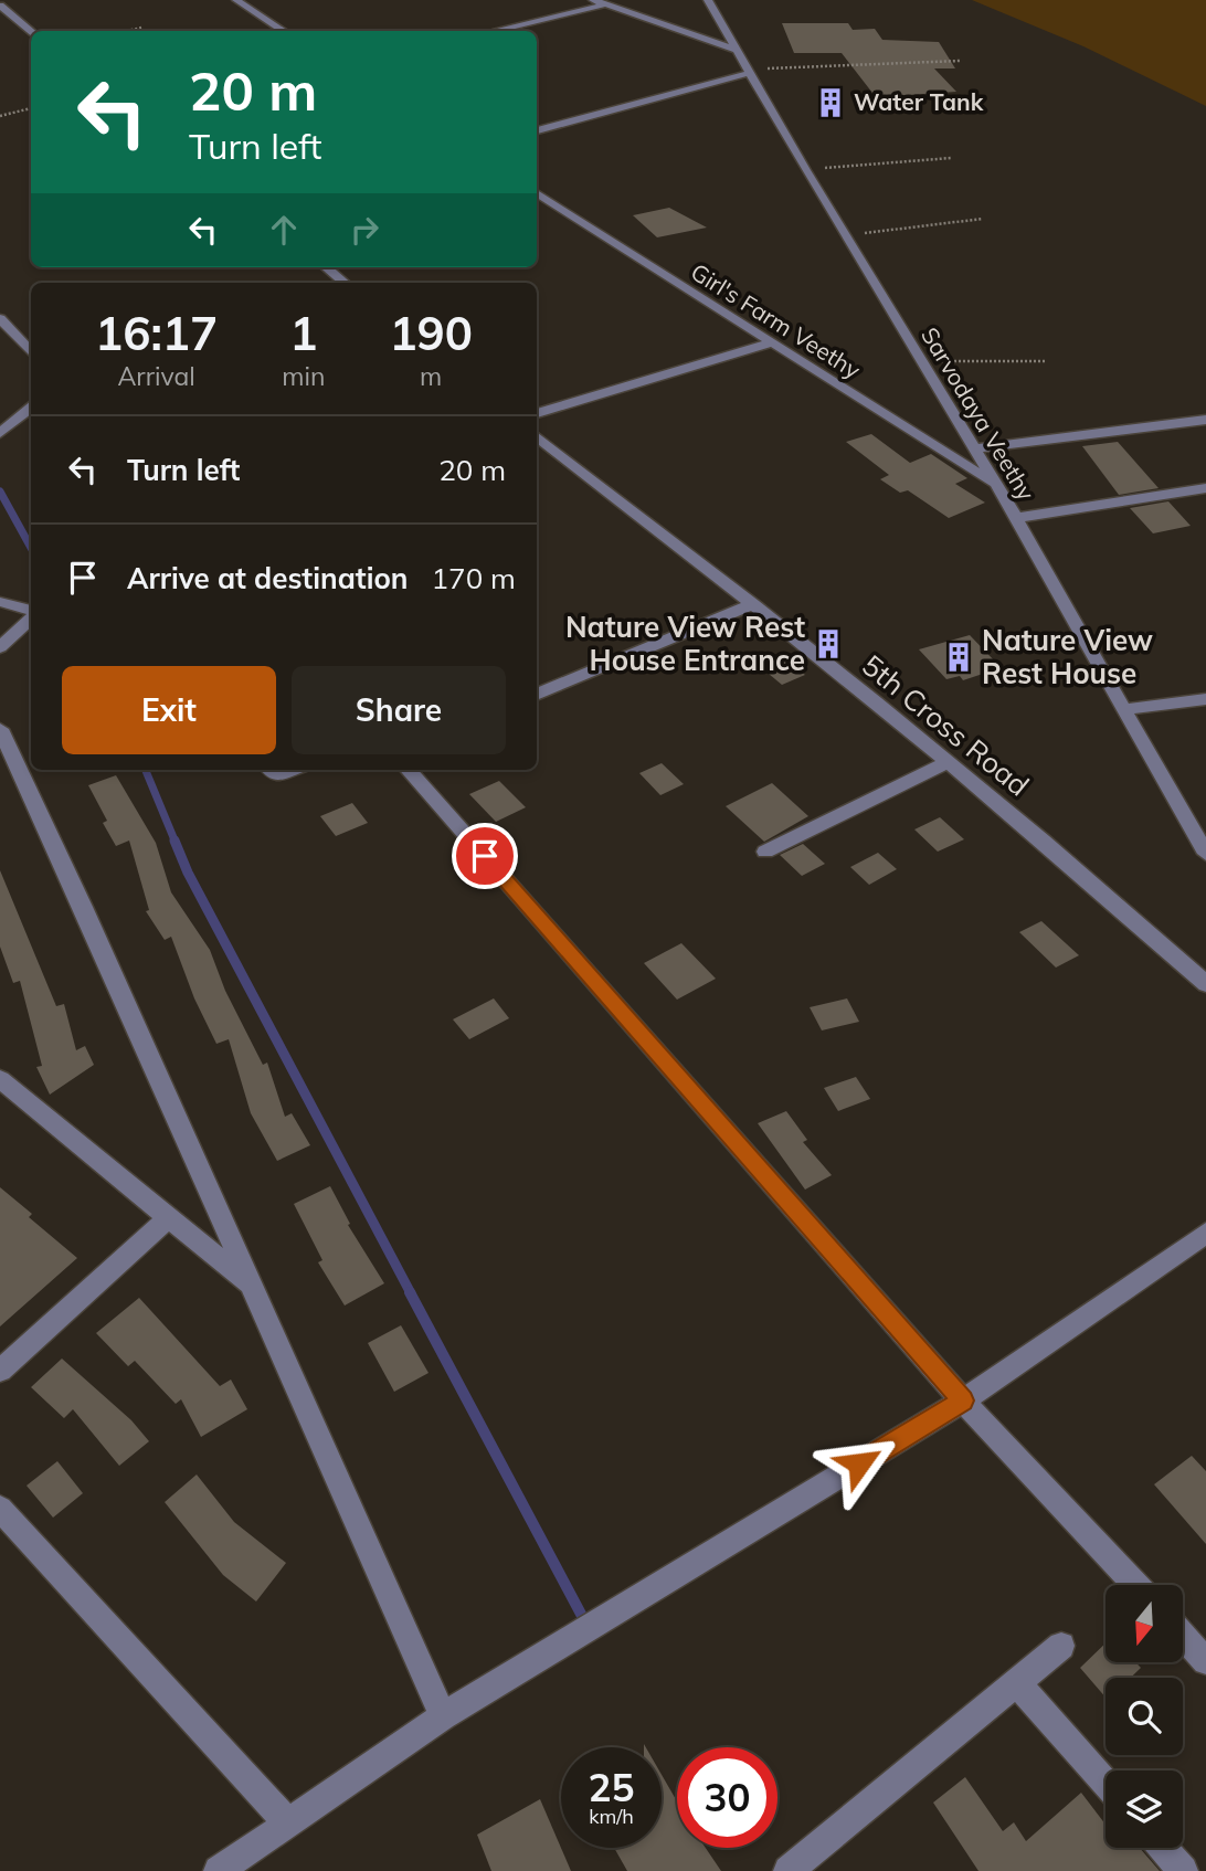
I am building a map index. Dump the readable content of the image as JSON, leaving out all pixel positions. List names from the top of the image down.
{
  "streets": {
    "street": ["Girl's Farm Veethy", "Sarvodaya Veethy", "5th Cross Road"]
  },
  "crossings": [
    ["Girl's Farm Veethy", "Sarvodaya Veethy"]
  ],
  "places": {
    "building": ["Water Tank", "Nature View Rest House Entrance", "Nature View Rest House"]
  },
  "north": "bottom",
  "page": {
    "turn": ["20 m", "Turn left"],
    "eta": [
      "16:17",
      "Arrival",
      "1",
      "min",
      "190",
      "m"
    ],
    "list": [
      {
        "name": "Turn left",
        "value": "20 m"
      },
      {
        "name": "Arrive at destination",
        "value": "170 m"
      }
    ],
    "buttons": ["Exit", "Share"],
    "speed": "25 km/h",
    "limit": "30"
  }
}
